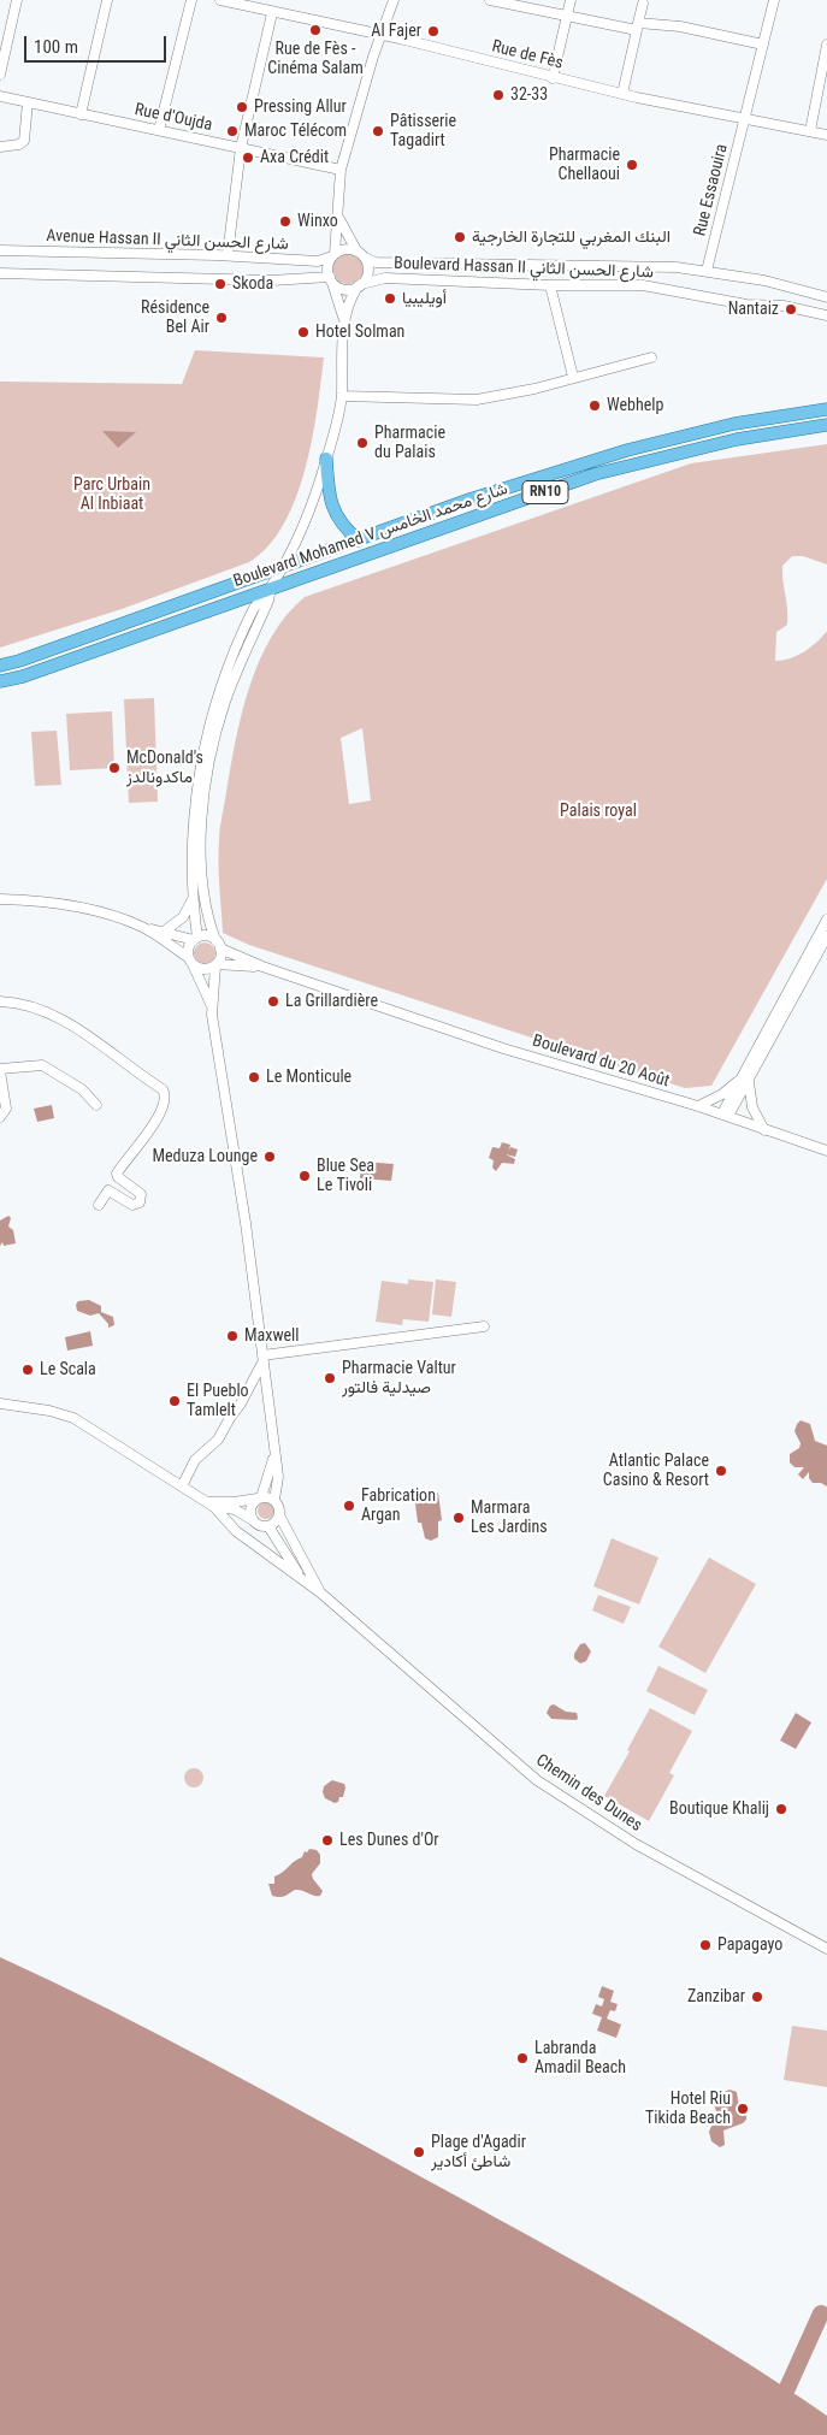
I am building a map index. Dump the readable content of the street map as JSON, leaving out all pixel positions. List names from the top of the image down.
{
  "streets": {
    "main road": ["RN10", "Boulevard Mohamed V شارع محمد الخامس"],
    "street": [
      "Rue de Fès",
      "Rue d'Oujda",
      "Rue Essaouira",
      "Avenue Hassan II شارع الحسن الثاني",
      "Boulevard Hassan II شارع الحسن الثاني",
      "Boulevard du 20 Août",
      "Chemin des Dunes"
    ]
  },
  "crossings": [
    ["Rue de Fès", "Rue Essaouira"],
    ["Rue Essaouira", "Boulevard Hassan II شارع الحسن الثاني"],
    ["Avenue Hassan II شارع الحسن الثاني", "Boulevard Hassan II شارع الحسن الثاني"]
  ],
  "parks": ["Parc Urbain Al Inbiaat", "Palais royal"],
  "places": [
    "Rue de Fès - Cinéma Salam",
    "Al Fajer",
    "32-33",
    "Pressing Allur",
    "Maroc Télécom",
    "Pâtisserie Tagadirt",
    "Axa Crédit",
    "Pharmacie Chellaoui",
    "Winxo",
    "البنك المغربي للتجارة الخارجية",
    "Skoda",
    "أويليبيا",
    "Nantaiz",
    "Résidence Bel Air",
    "Hotel Solman",
    "Webhelp",
    "Pharmacie du Palais",
    "McDonald's ماكدونالدز",
    "La Grillardière",
    "Le Monticule",
    "Meduza Lounge",
    "Blue Sea Le Tivoli",
    "Maxwell",
    "Le Scala",
    "Pharmacie Valtur صيدلية فالتور",
    "El Pueblo Tamlelt",
    "Atlantic Palace Casino & Resort",
    "Fabrication Argan",
    "Marmara Les Jardins",
    "Boutique Khalij",
    "Les Dunes d'Or",
    "Papagayo",
    "Zanzibar",
    "Labranda Amadil Beach",
    "Hotel Riu Tikida Beach",
    "Plage d'Agadir شاطئ أكادير"
  ],
  "scale_bar": "100 m"
}
